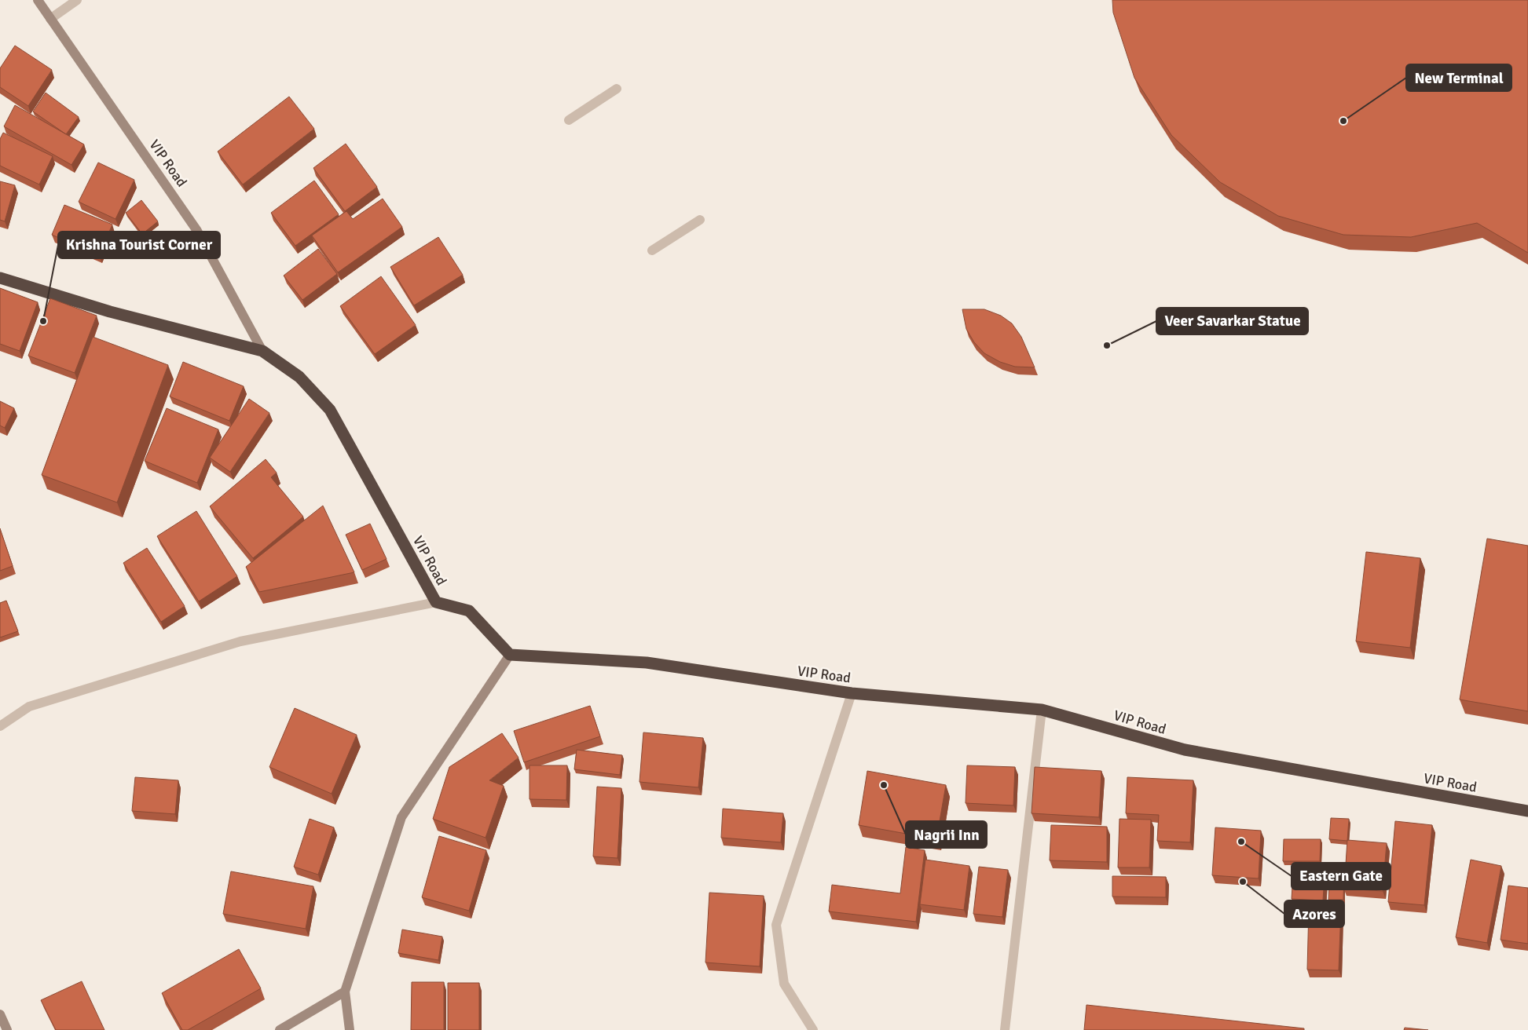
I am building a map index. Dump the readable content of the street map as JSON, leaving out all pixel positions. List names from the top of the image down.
{
  "streets": {
    "highway": ["VIP Road"]
  },
  "places": [
    "New Terminal",
    "Krishna Tourist Corner",
    "Veer Savarkar Statue",
    "Nagrii Inn",
    "Eastern Gate",
    "Azores"
  ]
}
